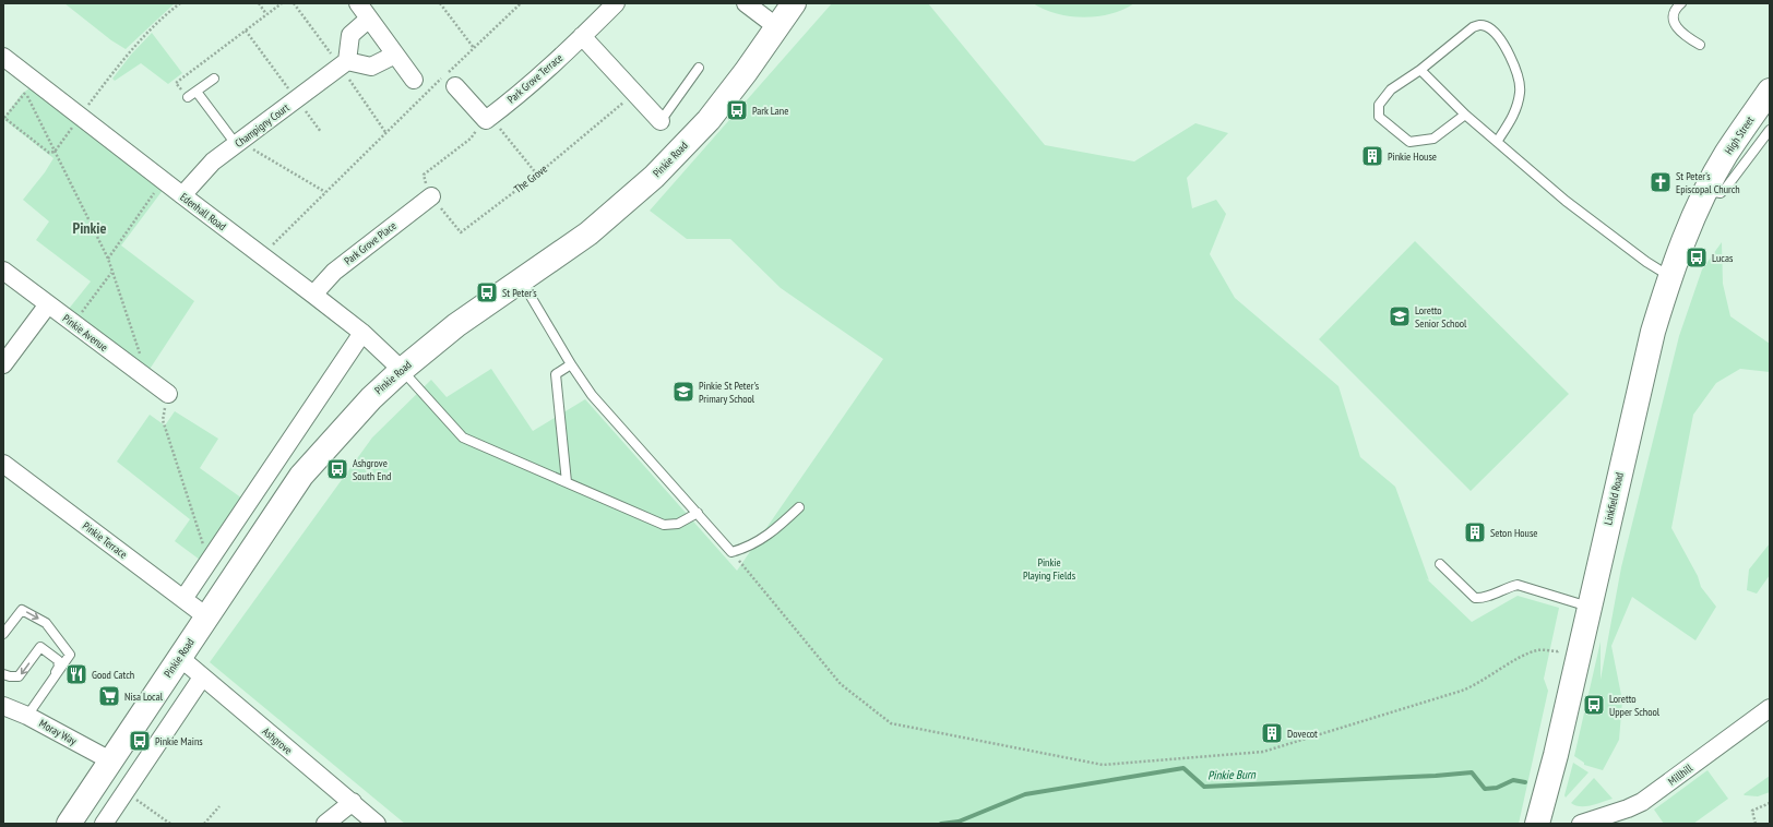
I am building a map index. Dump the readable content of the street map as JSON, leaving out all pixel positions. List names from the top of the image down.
{
  "streets": {
    "main road": ["High Street", "Pinkie Road", "Linkfield Road"],
    "street": [
      "Park Grove Terrace",
      "Champigny Court",
      "Edenhall Road",
      "Park Grove Place",
      "Pinkie Avenue",
      "Pinkie Terrace",
      "Moray Way",
      "Ashgrove",
      "Millhill"
    ],
    "path": ["The Grove"]
  },
  "crossings": [
    ["Champigny Court", "Edenhall Road"],
    ["High Street", "Linkfield Road"],
    ["Pinkie Road", "Edenhall Road"],
    ["Pinkie Road", "Pinkie Terrace"],
    ["Pinkie Road", "Moray Way"],
    ["Pinkie Road", "Ashgrove"],
    ["The Grove", "Park Grove Place"],
    ["Edenhall Road", "Park Grove Place"]
  ],
  "districts": ["Pinkie"],
  "water": ["Pinkie Burn"],
  "parks": ["Pinkie Playing Fields"],
  "places": {
    "bus stop": [
      "Park Lane",
      "Lucas",
      "St Peter's",
      "Ashgrove South End",
      "Loretto Upper School",
      "Pinkie Mains"
    ],
    "building": ["Pinkie House", "Seton House", "Dovecot"],
    "church": ["St Peter's Episcopal Church"],
    "school or university": ["Loretto Senior School", "Pinkie St Peter's Primary School"],
    "restaurant": ["Good Catch"],
    "supermarket": ["Nisa Local"]
  }
}
